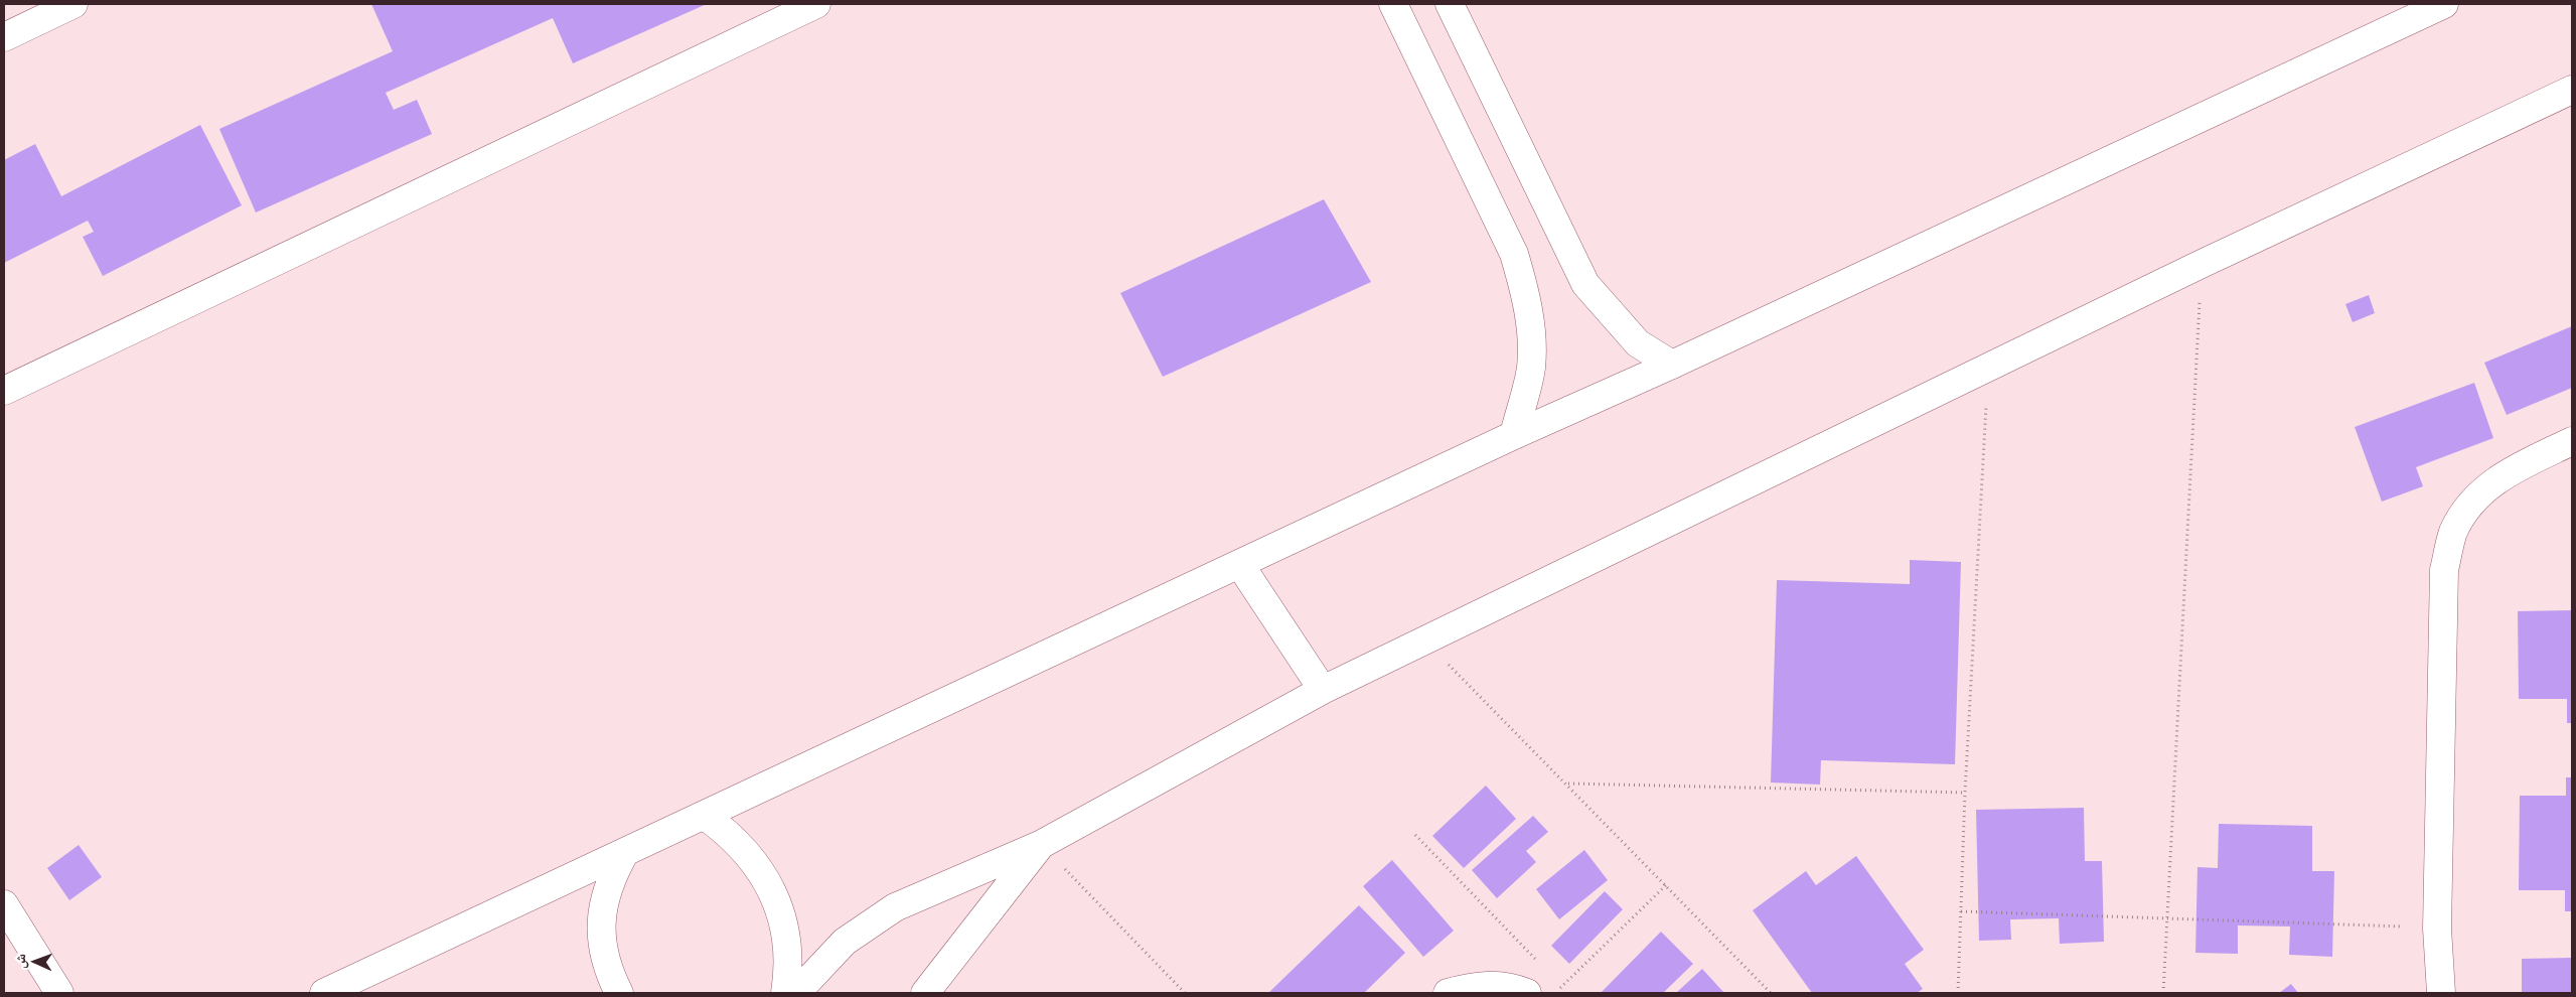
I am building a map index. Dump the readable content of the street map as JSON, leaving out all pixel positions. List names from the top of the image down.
{
  "north": "left"
}
